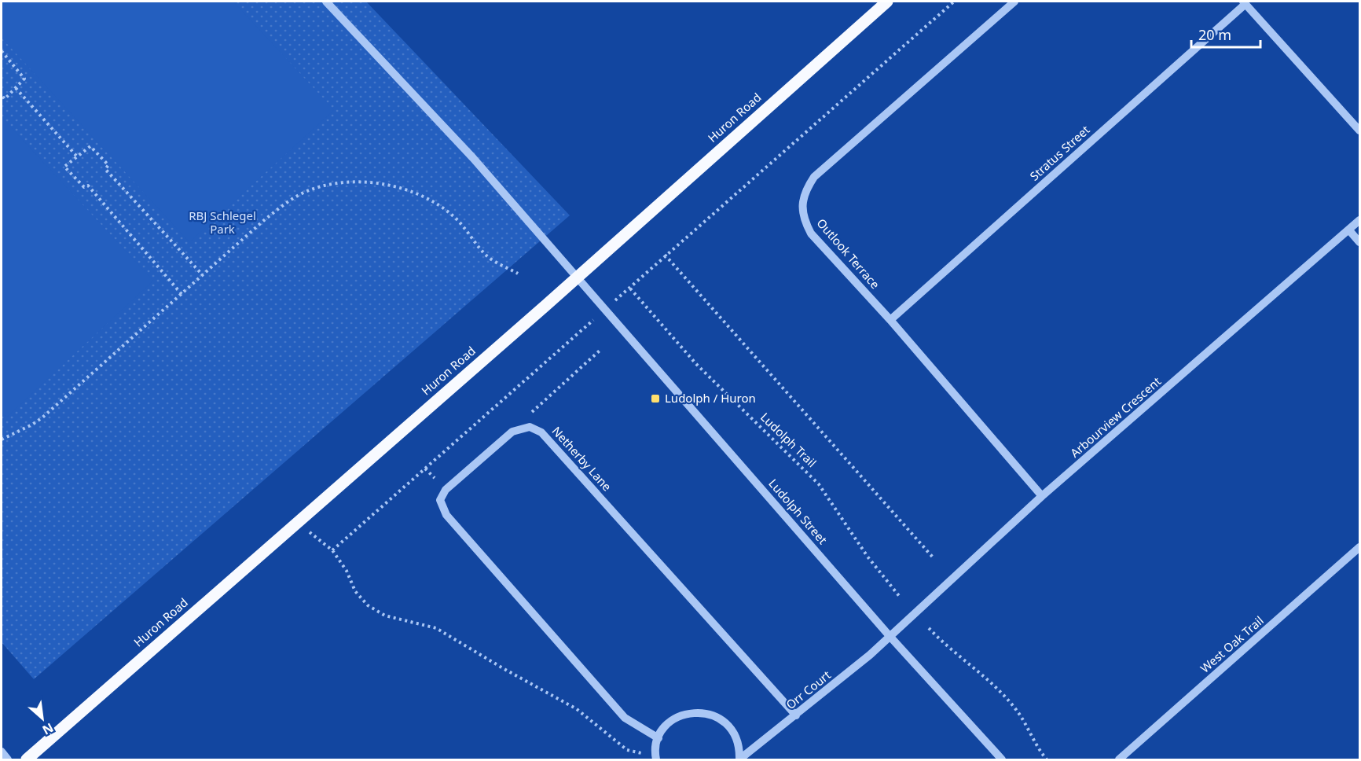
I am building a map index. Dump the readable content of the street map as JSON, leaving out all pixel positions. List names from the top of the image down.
{
  "streets": {
    "main road": ["Huron Road"],
    "street": [
      "Stratus Street",
      "Outlook Terrace",
      "Arbourview Crescent",
      "Netherby Lane",
      "Ludolph Street",
      "West Oak Trail",
      "Orr Court"
    ],
    "path": ["Ludolph Trail"]
  },
  "crossings": [
    ["Huron Road", "Ludolph Street"],
    ["Stratus Street", "Outlook Terrace"],
    ["Outlook Terrace", "Arbourview Crescent"],
    ["Arbourview Crescent", "Ludolph Street"],
    ["Arbourview Crescent", "Orr Court"],
    ["Netherby Lane", "Orr Court"],
    ["Ludolph Street", "Orr Court"]
  ],
  "parks": ["RBJ Schlegel Park"],
  "places": {
    "transit": ["Ludolph / Huron"]
  },
  "scale_bar": "20 m",
  "north": "bottom right"
}
